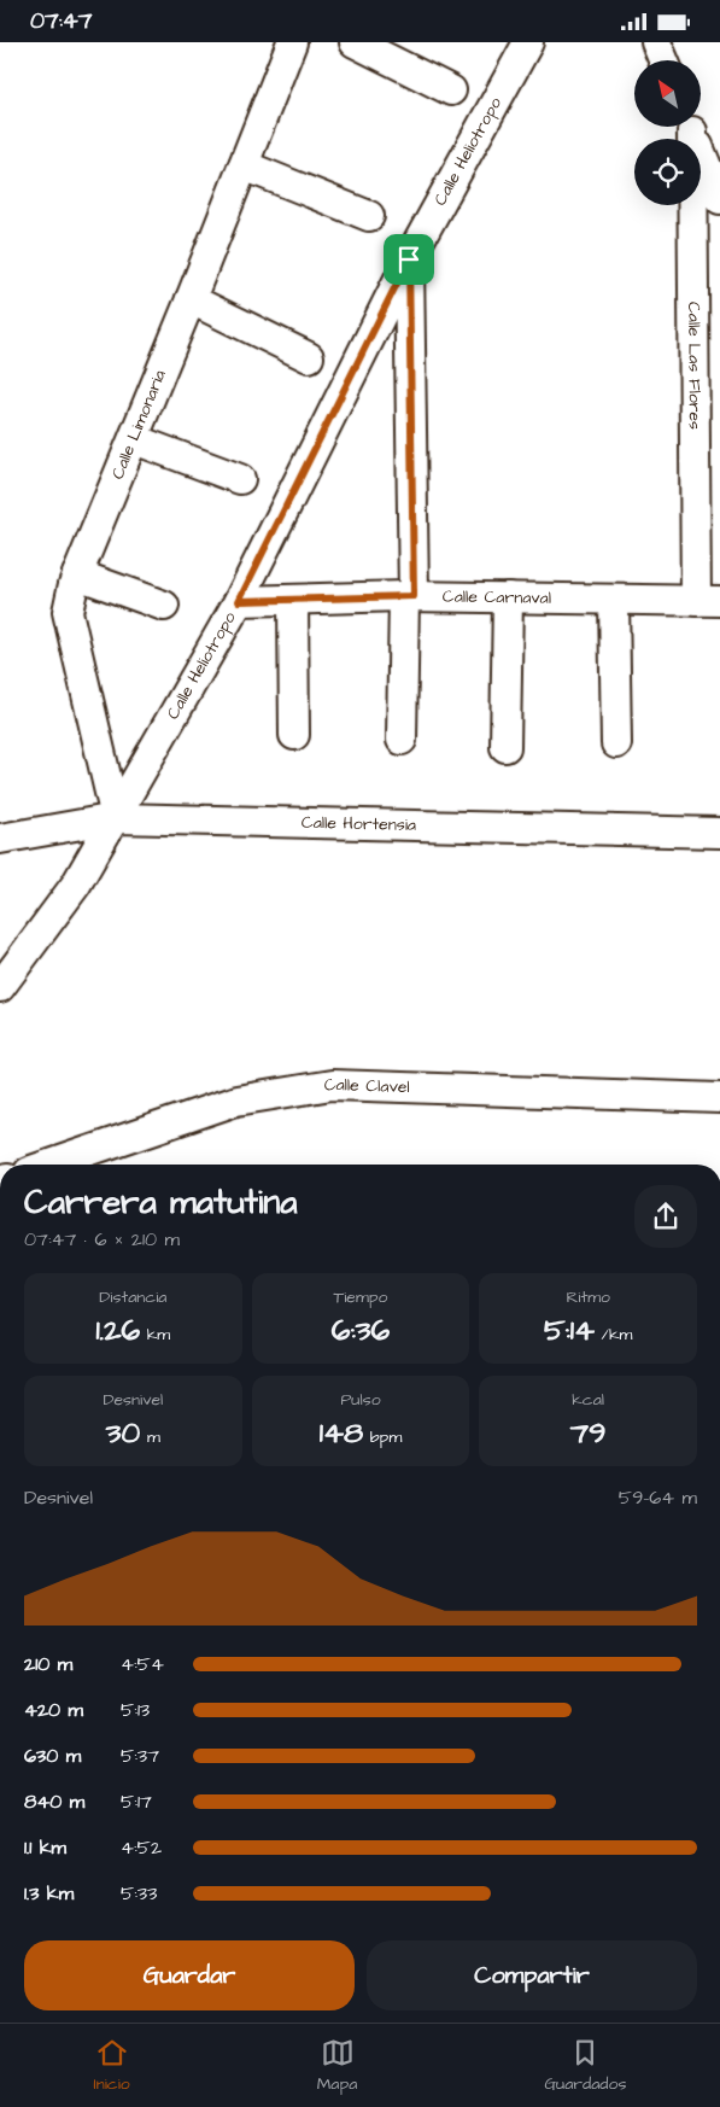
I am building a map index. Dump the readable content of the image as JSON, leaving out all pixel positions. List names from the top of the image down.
{
  "streets": {
    "street": [
      "Calle Heliotropo",
      "Calle Las Flores",
      "Calle Limonaria",
      "Calle Carnaval",
      "Calle Hortensia",
      "Calle Clavel"
    ]
  },
  "crossings": [
    ["Calle Heliotropo", "Calle Limonaria"],
    ["Calle Heliotropo", "Calle Carnaval"],
    ["Calle Heliotropo", "Calle Hortensia"],
    ["Calle Las Flores", "Calle Carnaval"],
    ["Calle Limonaria", "Calle Hortensia"]
  ],
  "north": "top left",
  "page": {
    "status": "07:47",
    "heading": ["Carrera matutina", "07:47 · 6 × 210 m"],
    "stats": [
      ["Distancia", "1.26 km"],
      ["Tiempo", "6:36"],
      ["Ritmo", "5:14 /km"],
      ["Desnivel", "30 m"],
      ["Pulso", "148 bpm"],
      ["kcal", "79"]
    ],
    "chart": ["Desnivel", "59–64 m"],
    "list": [
      {
        "name": "210 m",
        "note": "4:54"
      },
      {
        "name": "420 m",
        "note": "5:13"
      },
      {
        "name": "630 m",
        "note": "5:37"
      },
      {
        "name": "840 m",
        "note": "5:17"
      },
      {
        "name": "1.1 km",
        "note": "4:52"
      },
      {
        "name": "1.3 km",
        "note": "5:33"
      }
    ],
    "buttons": ["Guardar", "Compartir"],
    "tabs": ["Inicio", "Mapa", "Guardados"]
  }
}
